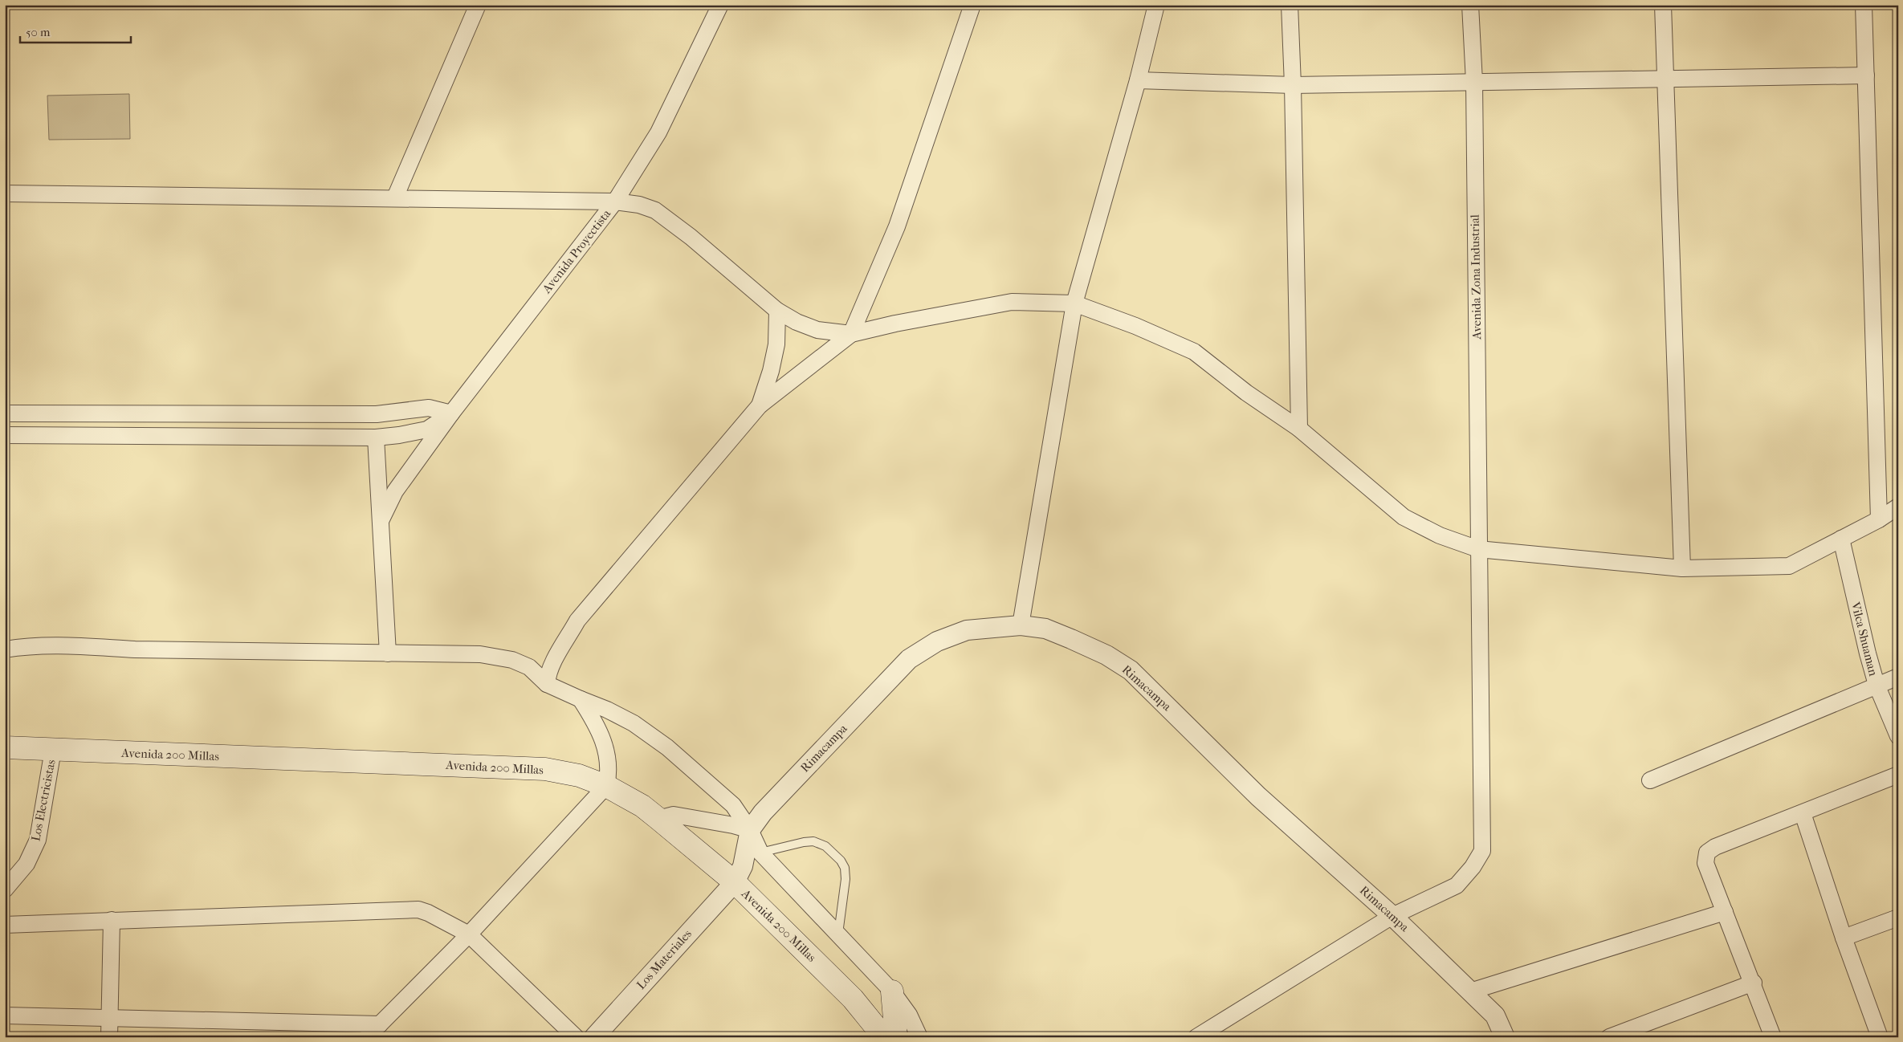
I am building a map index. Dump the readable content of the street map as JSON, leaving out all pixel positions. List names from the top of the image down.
{
  "streets": {
    "main road": ["Avenida 200 Millas"],
    "street": [
      "Avenida Proyectista",
      "Avenida Zona Industrial",
      "Vilca Shuaman",
      "Rimacampa",
      "Los Electricistas",
      "Los Materiales"
    ]
  },
  "crossings": [
    ["Avenida Zona Industrial", "Rimacampa"],
    ["Rimacampa", "Avenida 200 Millas"],
    ["Rimacampa", "Los Materiales"],
    ["Avenida 200 Millas", "Los Electricistas"],
    ["Avenida 200 Millas", "Los Materiales"]
  ],
  "scale_bar": "50 m"
}
